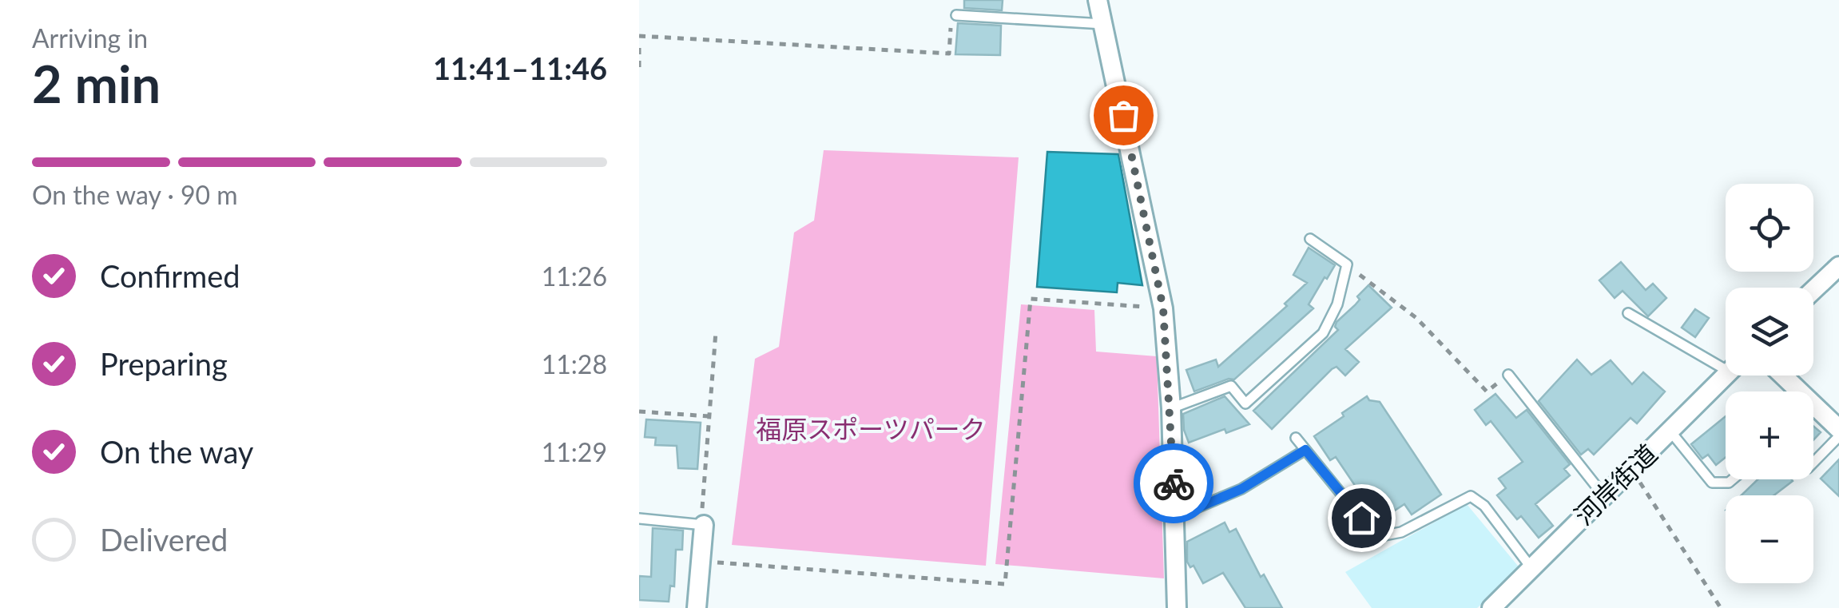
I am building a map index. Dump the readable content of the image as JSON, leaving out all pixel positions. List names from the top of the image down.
{
  "streets": {
    "street": ["河岸街道"]
  },
  "parks": ["福原スポーツパーク"],
  "page": {
    "heading": ["2 min", "Arriving in", "11:41–11:46"],
    "bar": "On the way · 90 m",
    "map_buttons": ["+", "−"],
    "list": [
      ["Confirmed", "11:26"],
      ["Preparing", "11:28"],
      ["On the way", "11:29"],
      "Delivered"
    ]
  }
}
